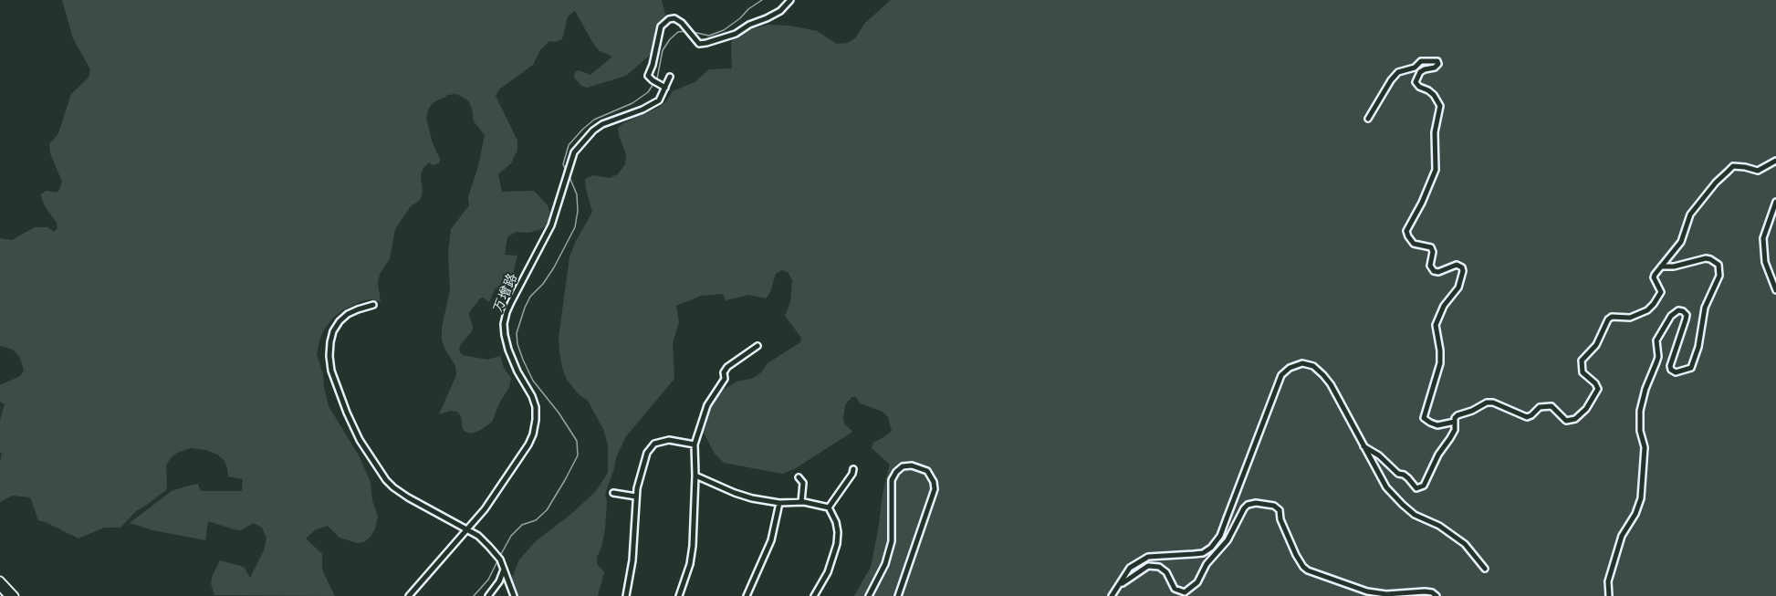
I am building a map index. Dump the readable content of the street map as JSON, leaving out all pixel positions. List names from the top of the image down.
{
  "streets": {
    "street": ["万增路"]
  }
}
